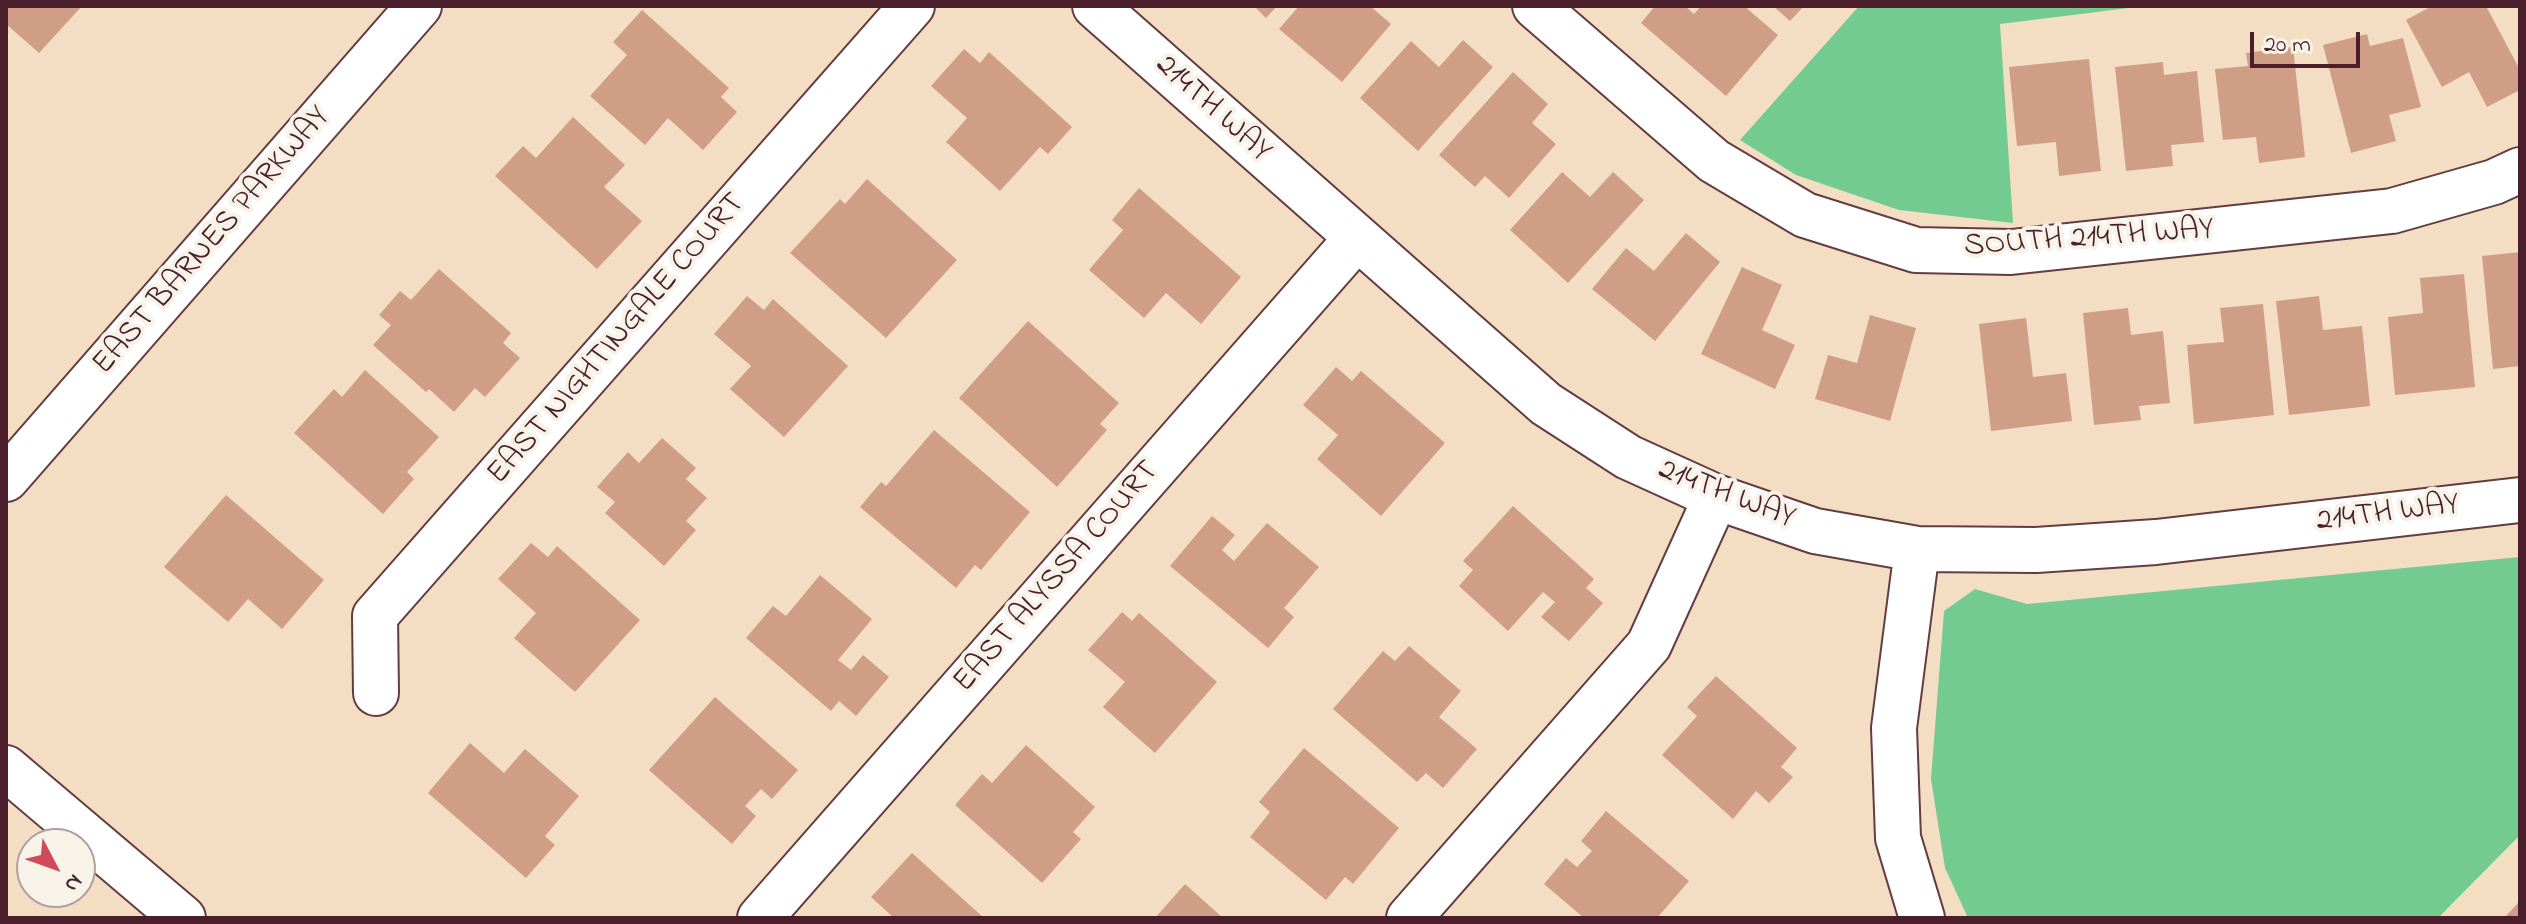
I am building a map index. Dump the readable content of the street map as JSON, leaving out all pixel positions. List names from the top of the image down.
{
  "streets": {
    "street": [
      "214TH WAY",
      "SOUTH 214TH WAY",
      "EAST BARNES PARKWAY",
      "EAST NIGHTINGALE COURT",
      "EAST ALYSSA COURT"
    ]
  },
  "crossings": [
    ["214TH WAY", "EAST ALYSSA COURT"]
  ],
  "scale_bar": "20 m",
  "north": "bottom right"
}
